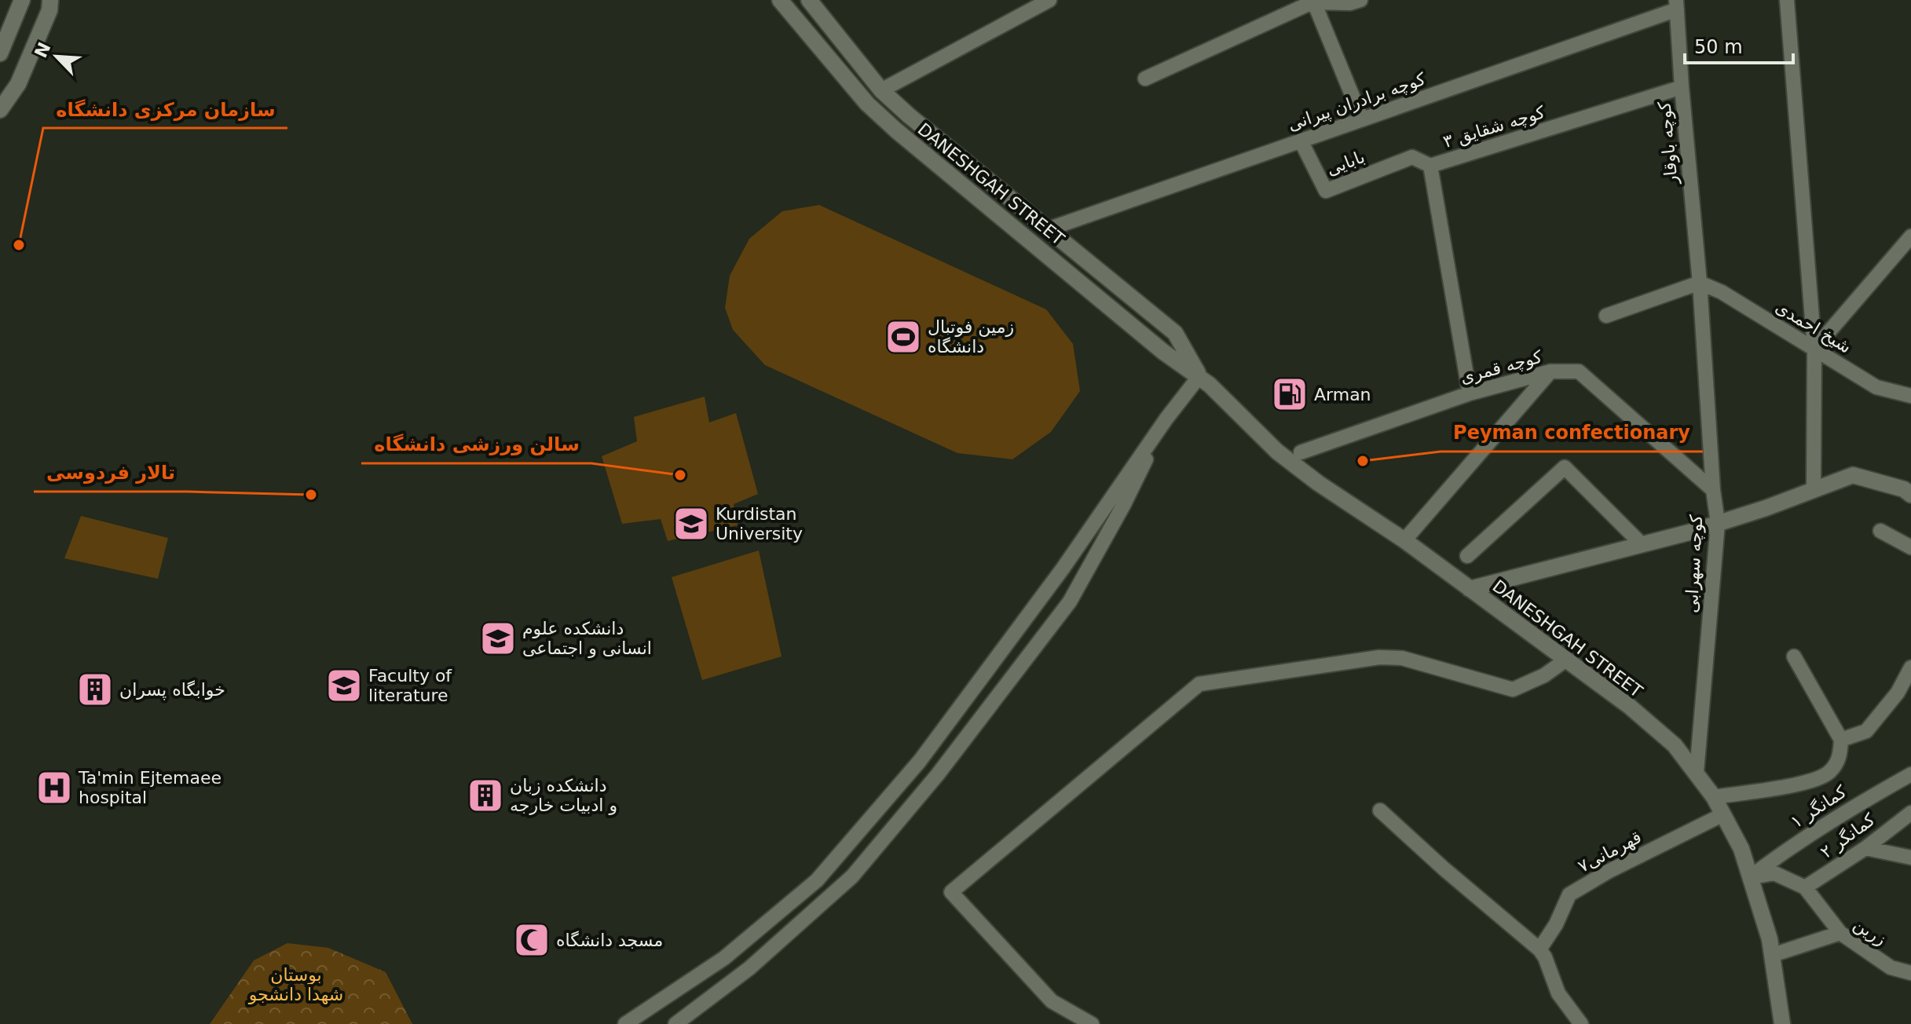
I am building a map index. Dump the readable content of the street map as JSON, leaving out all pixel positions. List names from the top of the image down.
{
  "streets": {
    "street": [
      "کوچه برادران پیرانی",
      "کوچه شقایق ۳",
      "کوچه باوقار",
      "بابایی",
      "DANESHGAH STREET",
      "شیخ احمدی",
      "کوچه قمری",
      "کوچه سهرابی",
      "کمانگر ۱",
      "کمانگر ۲",
      "قهرمانی۷",
      "زرین"
    ]
  },
  "crossings": [
    ["کوچه برادران پیرانی", "کوچه باوقار"],
    ["کوچه برادران پیرانی", "بابایی"],
    ["کوچه برادران پیرانی", "DANESHGAH STREET"],
    ["کوچه شقایق ۳", "کوچه باوقار"],
    ["کوچه شقایق ۳", "بابایی"],
    ["کوچه شقایق ۳", "کوچه قمری"],
    ["کوچه باوقار", "شیخ احمدی"],
    ["کوچه باوقار", "کوچه سهرابی"],
    ["DANESHGAH STREET", "کوچه سهرابی"],
    ["DANESHGAH STREET", "کمانگر ۱"],
    ["DANESHGAH STREET", "قهرمانی۷"],
    ["DANESHGAH STREET", "زرین"],
    ["شیخ احمدی", "کوچه سهرابی"],
    ["کوچه قمری", "کوچه سهرابی"]
  ],
  "parks": ["بوستان شهدا دانشجو"],
  "places": {
    "other": [
      "سازمان مرکزی دانشگاه",
      "Peyman confectionary",
      "سالن ورزشی دانشگاه",
      "تالار فردوسی"
    ],
    "sports": ["زمین فوتبال دانشگاه"],
    "fuel station": ["Arman"],
    "school or university": ["Kurdistan University", "دانشکده علوم انسانی و اجتماعی", "Faculty of literature"],
    "building": ["خوابگاه پسران", "دانشکده زبان و ادبیات خارجه"],
    "hospital": ["Ta'min Ejtemaee hospital"],
    "mosque": ["مسجد دانشگاه"]
  },
  "scale_bar": "50 m",
  "north": "top left"
}
